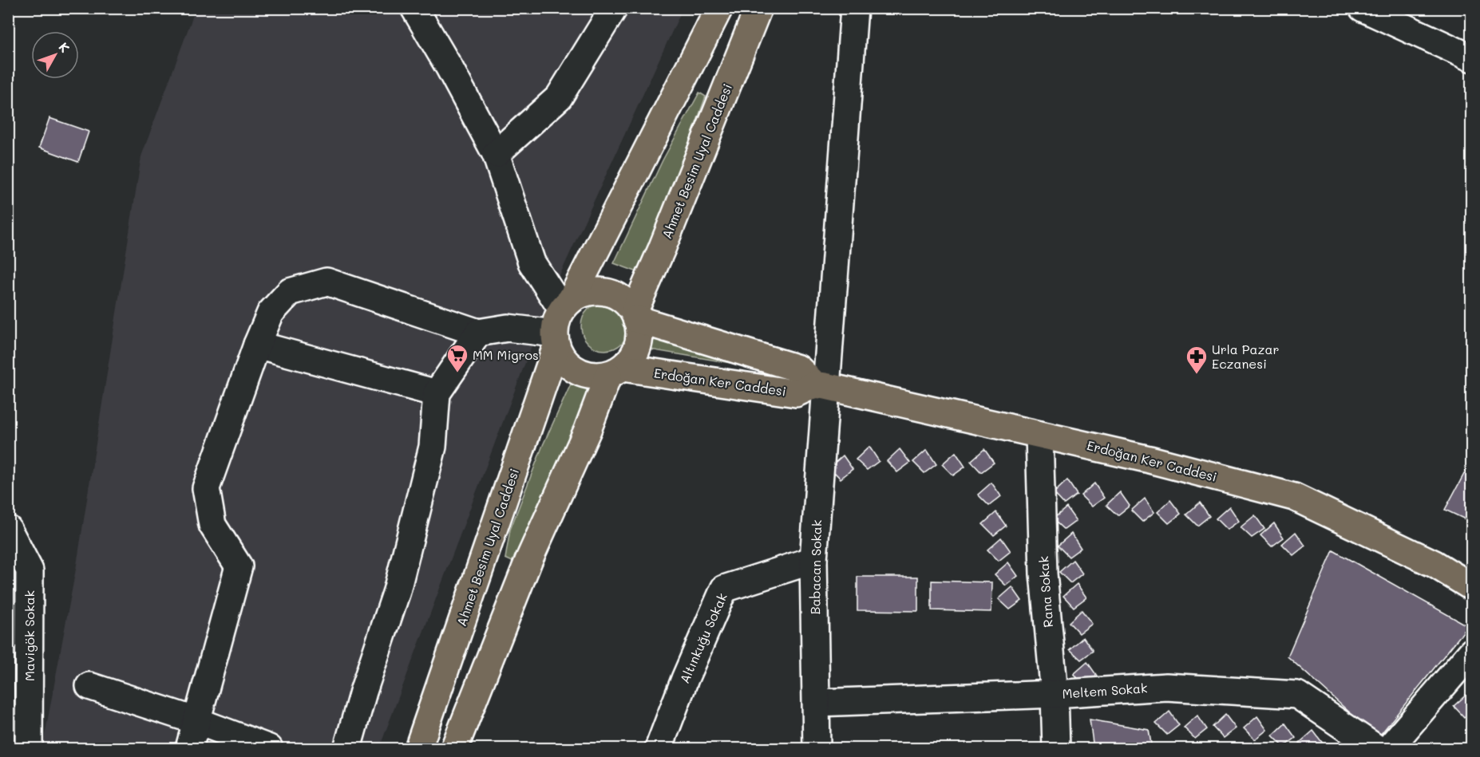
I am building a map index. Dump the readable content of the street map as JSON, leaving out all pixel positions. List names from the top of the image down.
{
  "streets": {
    "main road": ["Ahmet Besim Uyal Caddesi", "Erdoğan Ker Caddesi"],
    "street": [
      "Babacan Sokak",
      "Rana Sokak",
      "Mavigök Sokak",
      "Altınkuğu Sokak",
      "Meltem Sokak"
    ]
  },
  "crossings": [
    ["Ahmet Besim Uyal Caddesi", "Erdoğan Ker Caddesi"],
    ["Erdoğan Ker Caddesi", "Babacan Sokak"],
    ["Erdoğan Ker Caddesi", "Rana Sokak"],
    ["Babacan Sokak", "Altınkuğu Sokak"],
    ["Babacan Sokak", "Meltem Sokak"],
    ["Rana Sokak", "Meltem Sokak"]
  ],
  "places": {
    "supermarket": ["MM Migros"],
    "pharmacy": ["Urla Pazar Eczanesi"]
  },
  "north": "top right"
}
